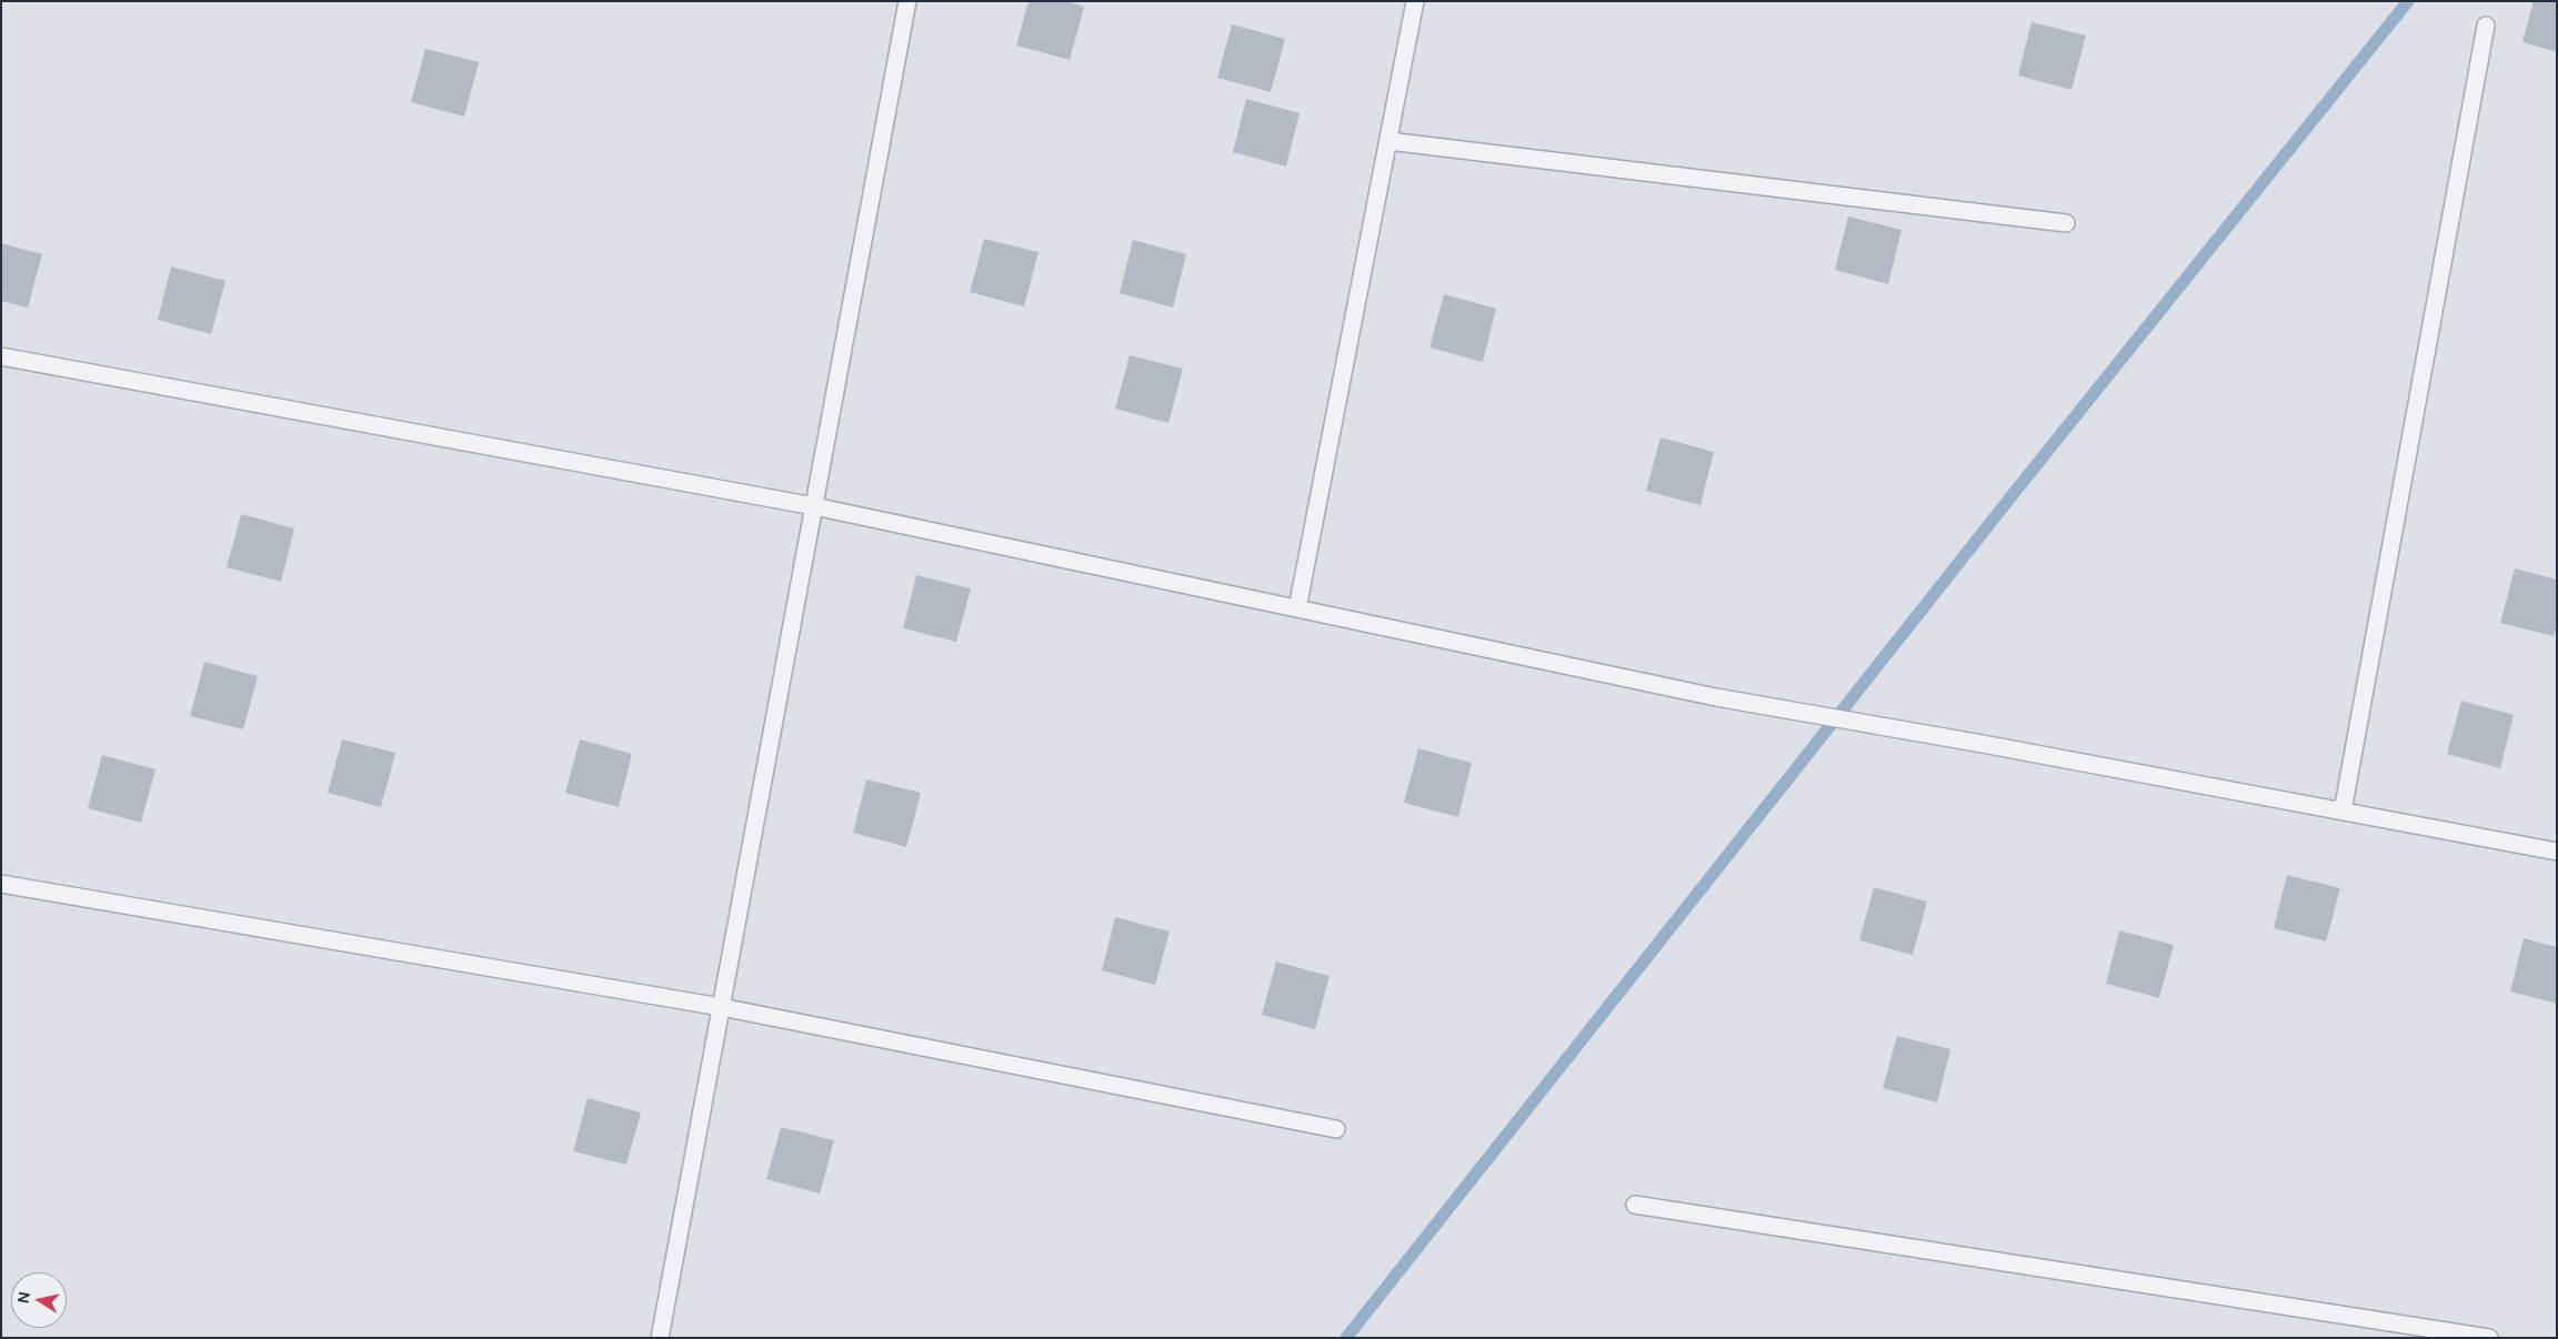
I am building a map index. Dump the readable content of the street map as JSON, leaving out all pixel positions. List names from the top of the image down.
{
  "north": "left"
}
